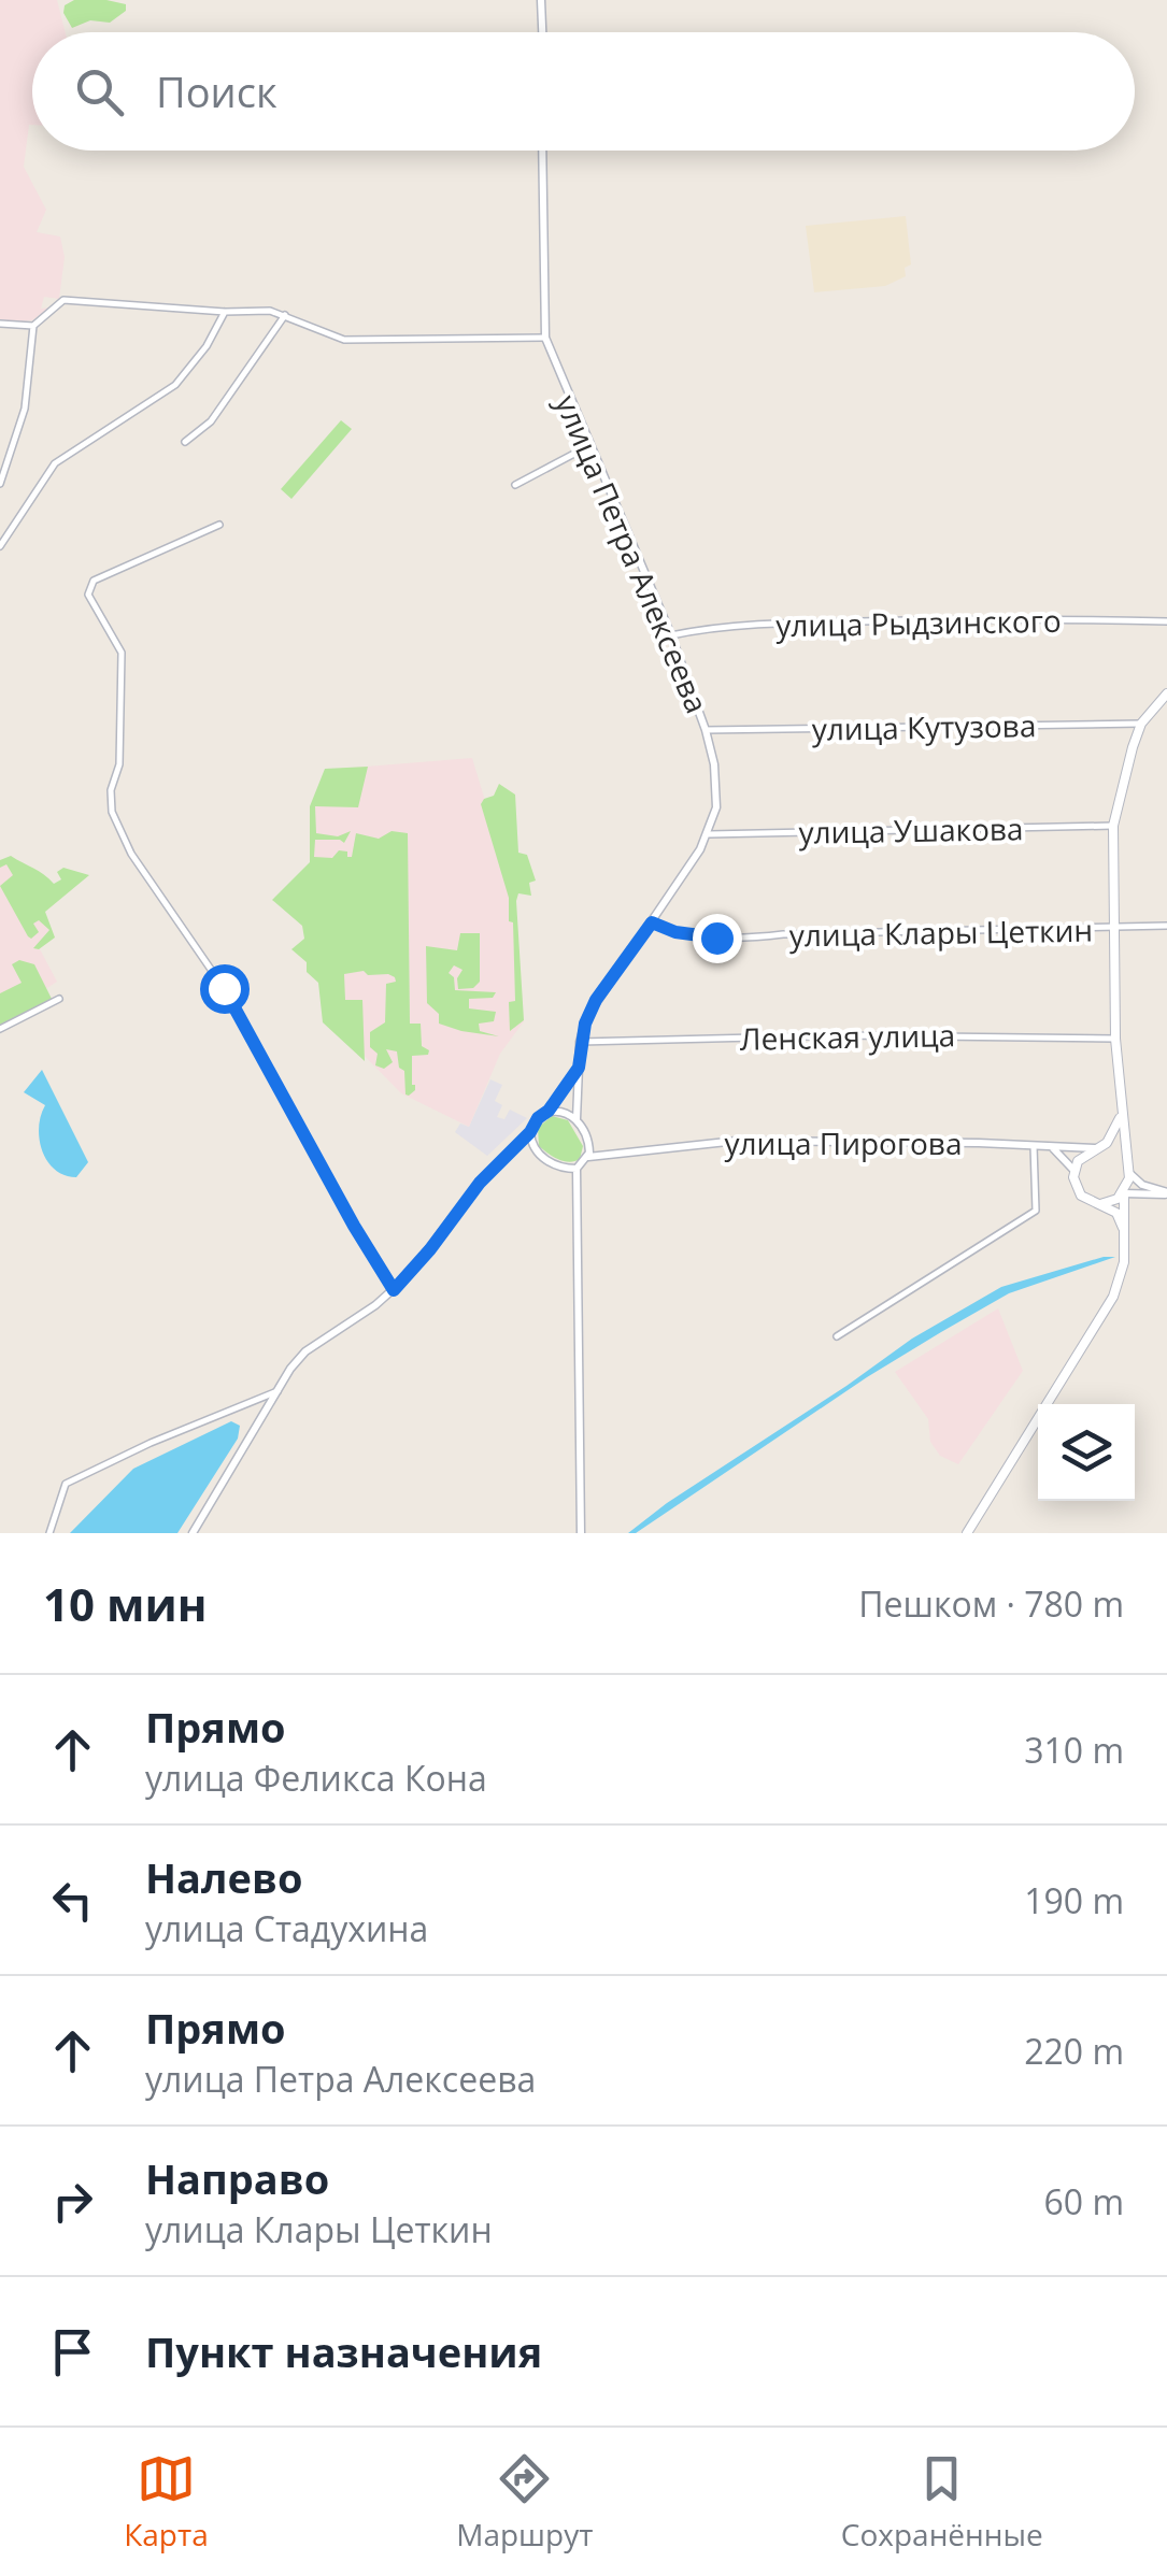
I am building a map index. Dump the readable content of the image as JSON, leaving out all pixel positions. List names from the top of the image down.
{
  "streets": {
    "street": [
      "улица Петра Алексеева",
      "улица Рыдзинского",
      "улица Кутузова",
      "улица Ушакова",
      "улица Клары Цеткин",
      "Ленская улица",
      "улица Пирогова"
    ]
  },
  "crossings": [
    ["улица Петра Алексеева", "улица Рыдзинского"],
    ["улица Петра Алексеева", "улица Кутузова"],
    ["улица Петра Алексеева", "улица Ушакова"],
    ["улица Петра Алексеева", "улица Клары Цеткин"],
    ["улица Петра Алексеева", "Ленская улица"],
    ["улица Петра Алексеева", "улица Пирогова"]
  ],
  "page": {
    "search": "Поиск",
    "heading": ["10 мин", "Пешком · 780 m"],
    "list": [
      ["Прямо", "улица Феликса Кона", "310 m"],
      ["Налево", "улица Стадухина", "190 m"],
      ["Прямо", "улица Петра Алексеева", "220 m"],
      ["Направо", "улица Клары Цеткин", "60 m"],
      "Пункт назначения"
    ],
    "nav": ["Карта", "Маршрут", "Сохранённые"]
  }
}
